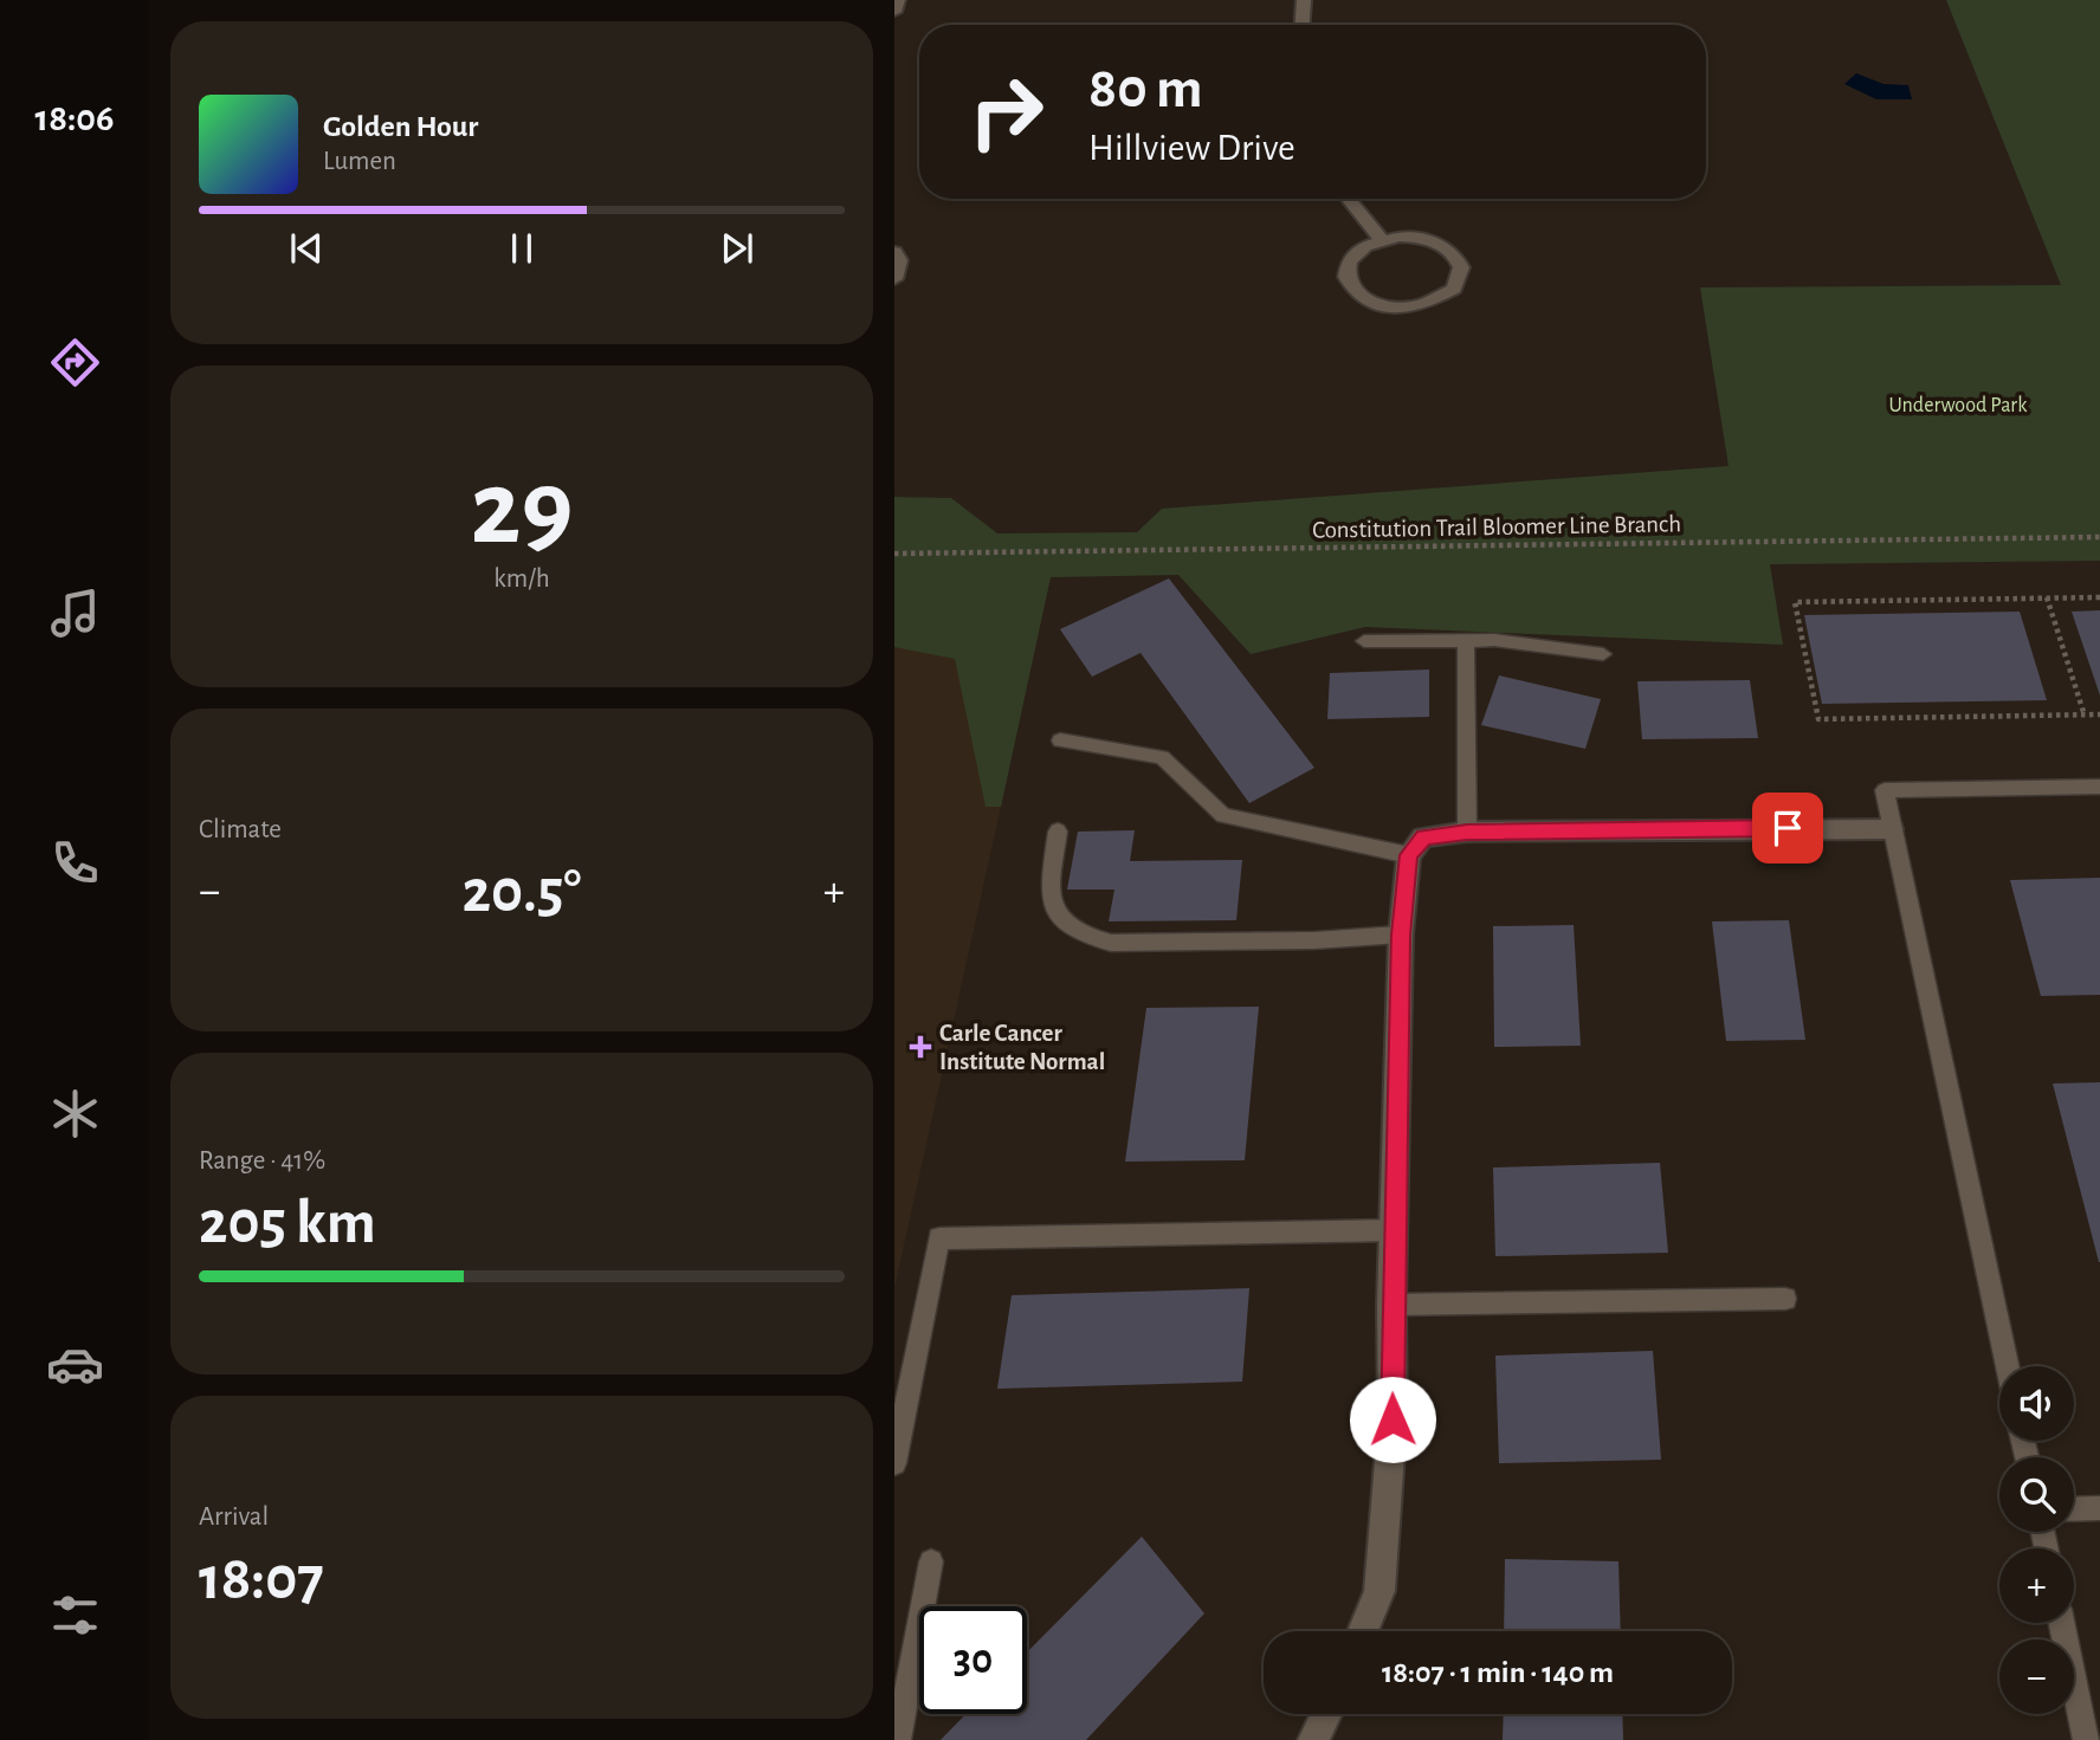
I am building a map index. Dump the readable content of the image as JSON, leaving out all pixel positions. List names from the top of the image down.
{
  "streets": {
    "path": ["Constitution Trail Bloomer Line Branch"]
  },
  "parks": ["Underwood Park"],
  "places": {
    "health": ["Carle Cancer Institute Normal"]
  },
  "page": {
    "tabs": "18:06",
    "turn": ["80 m", "Hillview Drive"],
    "song": ["Golden Hour", "Lumen"],
    "tile": [
      ["29", "km/h"],
      "Climate",
      ["Range · 41%", "205 km"],
      ["Arrival", "18:07"]
    ],
    "heat": ["−", "20.5°", "+"],
    "map_buttons": ["+", "−"],
    "limit": "30",
    "trip": "18:07 · 1 min · 140 m"
  }
}
